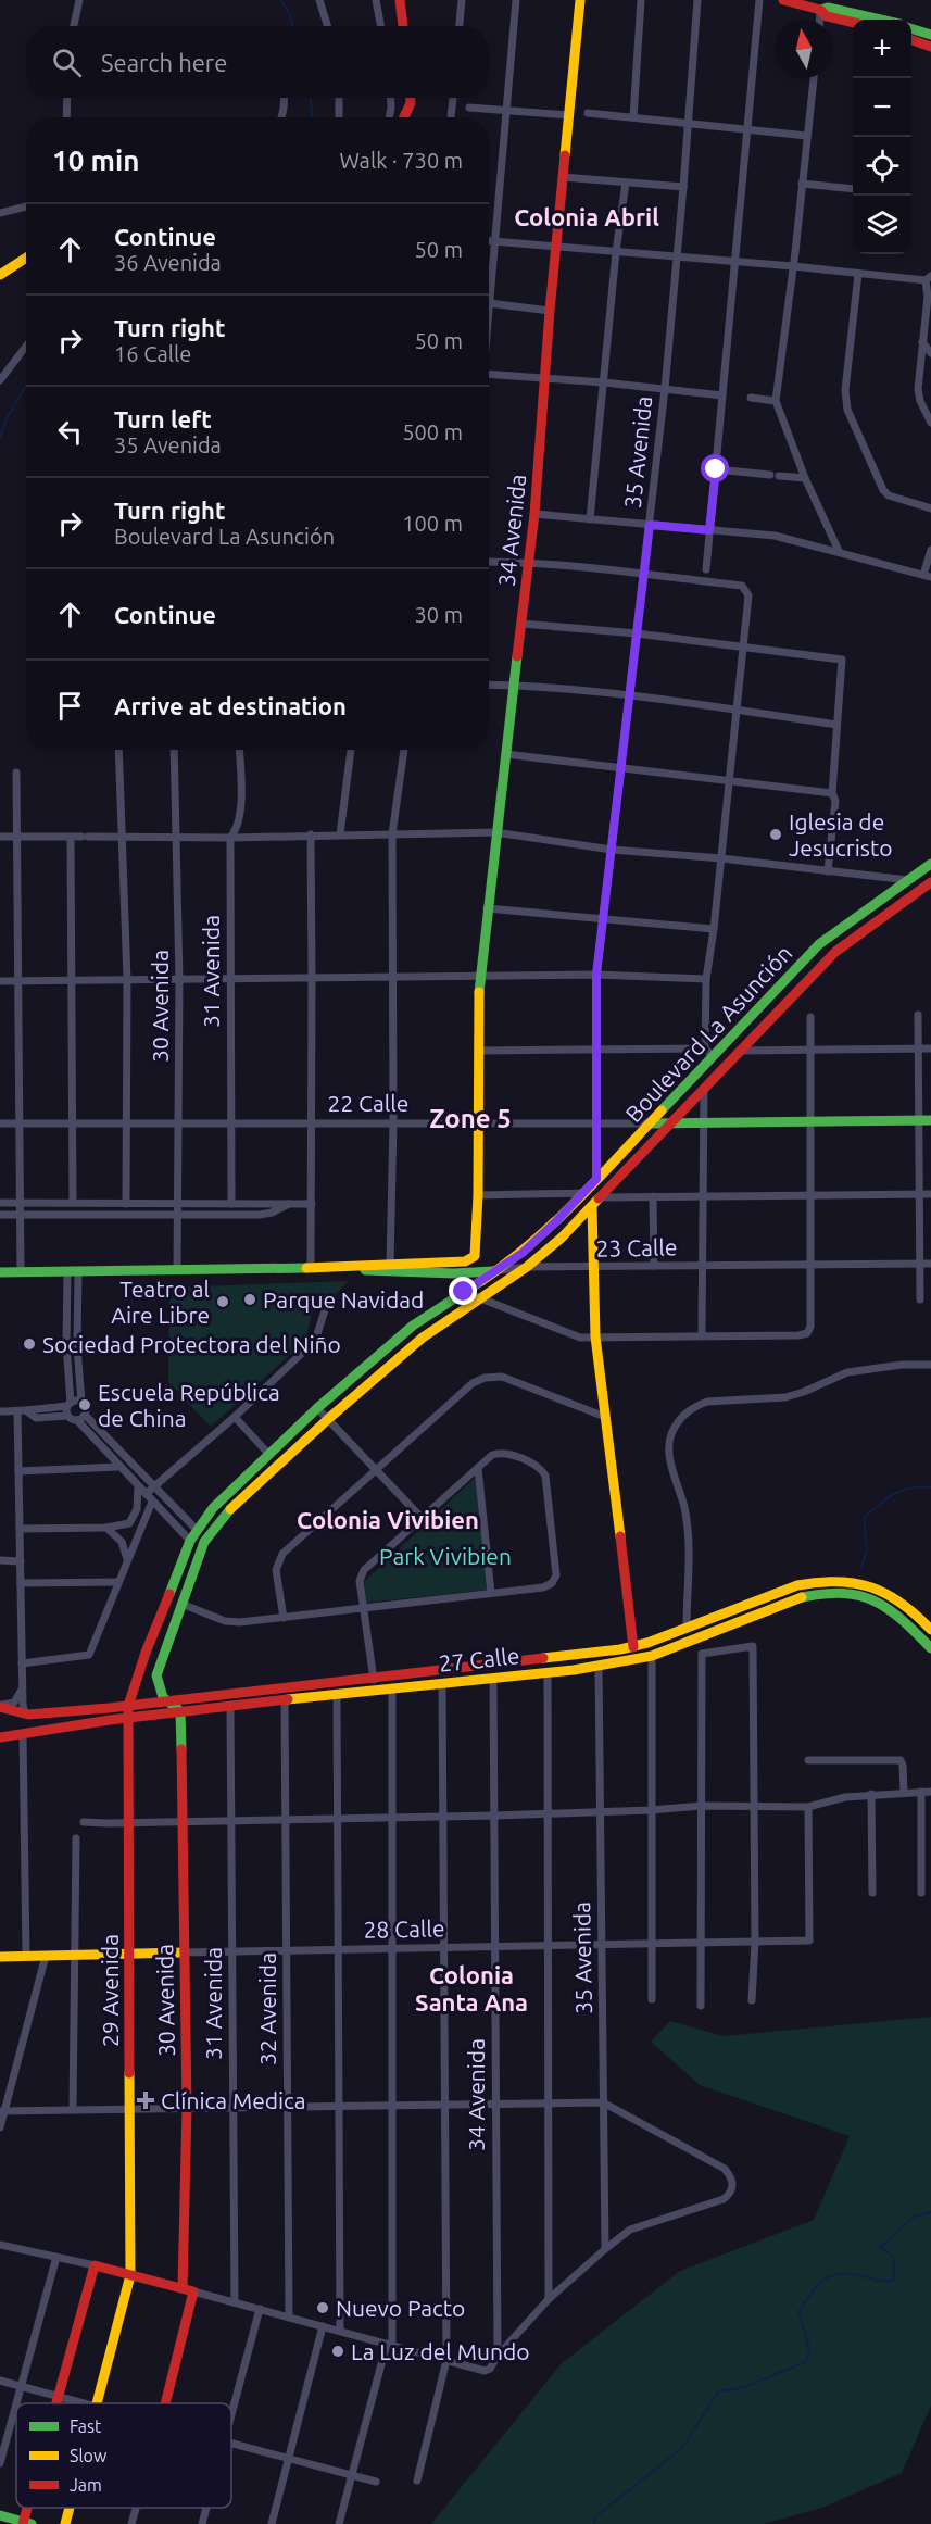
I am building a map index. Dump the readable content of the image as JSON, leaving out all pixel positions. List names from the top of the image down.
{
  "streets": {
    "street": [
      "35 Avenida",
      "34 Avenida",
      "31 Avenida",
      "30 Avenida",
      "Boulevard La Asunción",
      "22 Calle",
      "23 Calle",
      "27 Calle",
      "28 Calle",
      "29 Avenida",
      "32 Avenida"
    ]
  },
  "crossings": [
    ["35 Avenida", "Boulevard La Asunción"],
    ["35 Avenida", "22 Calle"],
    ["35 Avenida", "27 Calle"],
    ["35 Avenida", "28 Calle"],
    ["34 Avenida", "22 Calle"],
    ["34 Avenida", "23 Calle"],
    ["34 Avenida", "27 Calle"],
    ["34 Avenida", "28 Calle"],
    ["31 Avenida", "22 Calle"],
    ["31 Avenida", "27 Calle"],
    ["31 Avenida", "28 Calle"],
    ["30 Avenida", "22 Calle"],
    ["30 Avenida", "23 Calle"],
    ["30 Avenida", "27 Calle"],
    ["30 Avenida", "28 Calle"],
    ["Boulevard La Asunción", "22 Calle"],
    ["Boulevard La Asunción", "23 Calle"],
    ["Boulevard La Asunción", "27 Calle"],
    ["Boulevard La Asunción", "29 Avenida"],
    ["27 Calle", "29 Avenida"],
    ["27 Calle", "32 Avenida"],
    ["28 Calle", "29 Avenida"],
    ["28 Calle", "32 Avenida"]
  ],
  "districts": [
    "Colonia Abril",
    "Zone 5",
    "Colonia Vivibien",
    "Colonia Santa Ana"
  ],
  "parks": ["Park Vivibien"],
  "places": {
    "other": [
      "Iglesia de Jesucristo",
      "Parque Navidad",
      "Teatro al Aire Libre",
      "Sociedad Protectora del Niño",
      "Escuela República de China",
      "Nuevo Pacto",
      "La Luz del Mundo"
    ],
    "health": ["Clínica Medica"]
  },
  "legend": ["Fast", "Slow", "Jam"],
  "north": "top",
  "page": {
    "map_buttons": ["+", "−"],
    "search": "Search here",
    "heading": ["10 min", "Walk · 730 m"],
    "list": [
      ["Continue", "36 Avenida", "50 m"],
      ["Turn right", "16 Calle", "50 m"],
      ["Turn left", "35 Avenida", "500 m"],
      ["Turn right", "Boulevard La Asunción", "100 m"],
      ["Continue", "30 m"],
      "Arrive at destination"
    ]
  }
}
